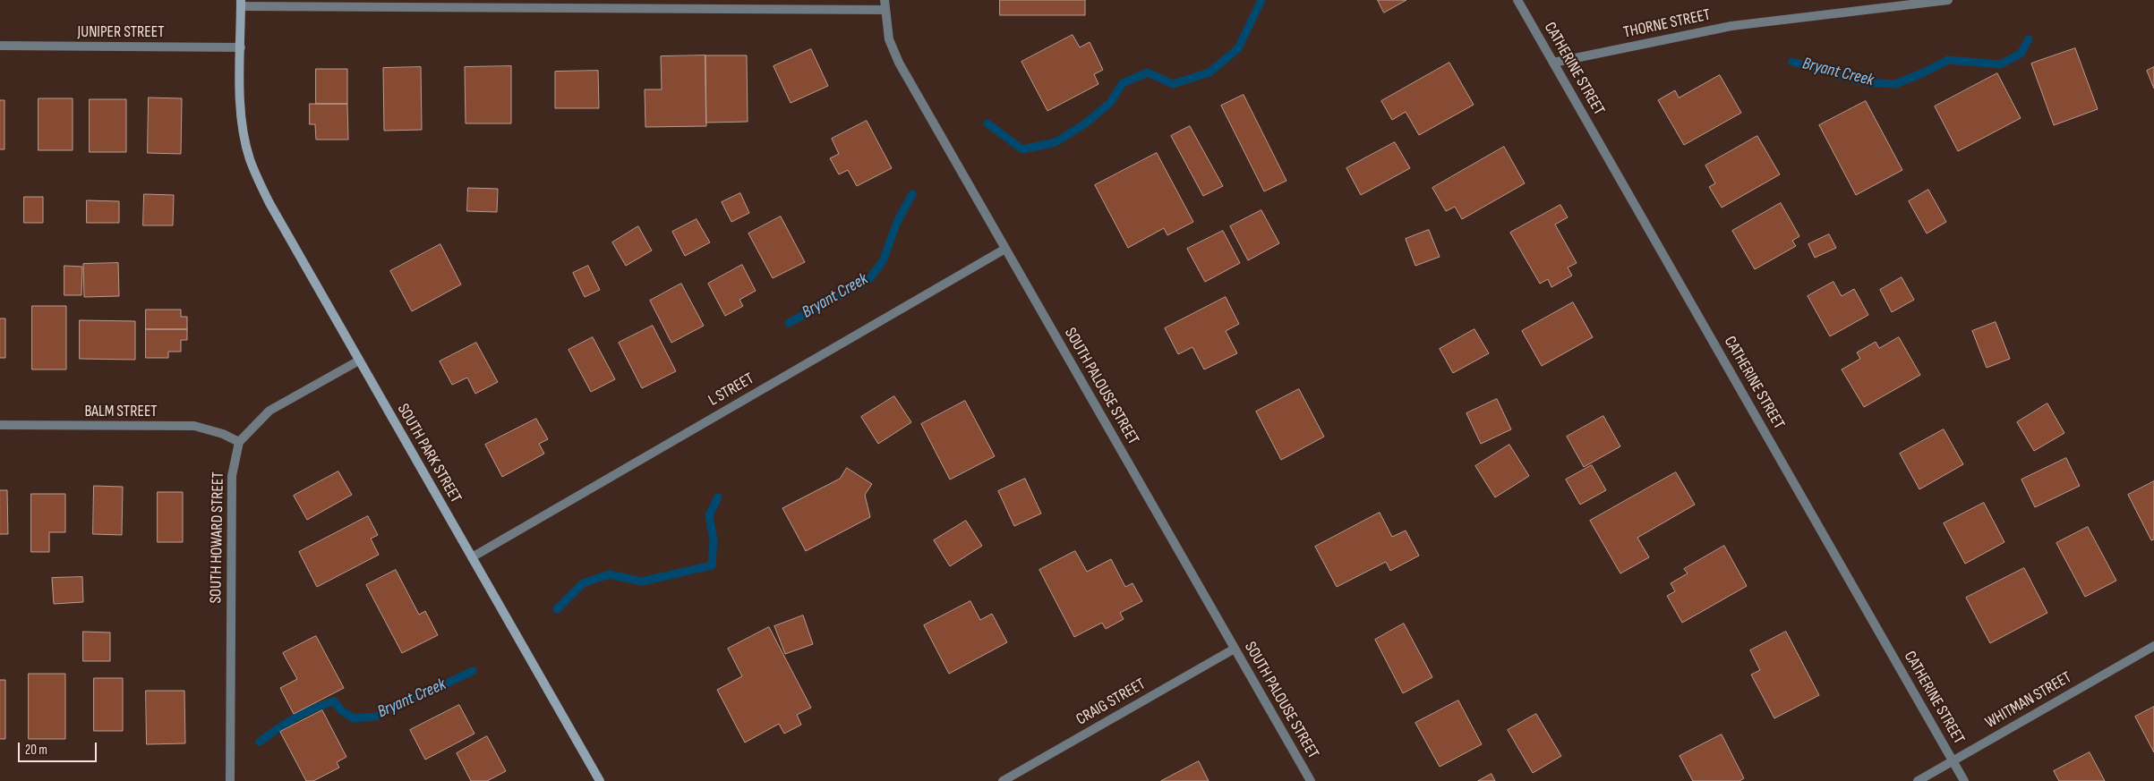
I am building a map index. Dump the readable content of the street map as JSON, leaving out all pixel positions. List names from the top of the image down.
{
  "streets": {
    "main road": ["SOUTH PARK STREET"],
    "street": [
      "THORNE STREET",
      "JUNIPER STREET",
      "CATHERINE STREET",
      "SOUTH PALOUSE STREET",
      "L STREET",
      "BALM STREET",
      "SOUTH HOWARD STREET",
      "WHITMAN STREET",
      "CRAIG STREET"
    ]
  },
  "crossings": [
    ["THORNE STREET", "CATHERINE STREET"],
    ["JUNIPER STREET", "SOUTH PARK STREET"],
    ["CATHERINE STREET", "WHITMAN STREET"],
    ["SOUTH PALOUSE STREET", "L STREET"],
    ["SOUTH PALOUSE STREET", "CRAIG STREET"],
    ["L STREET", "SOUTH PARK STREET"],
    ["BALM STREET", "SOUTH HOWARD STREET"]
  ],
  "water": ["Bryant Creek"],
  "scale_bar": "20 m"
}
